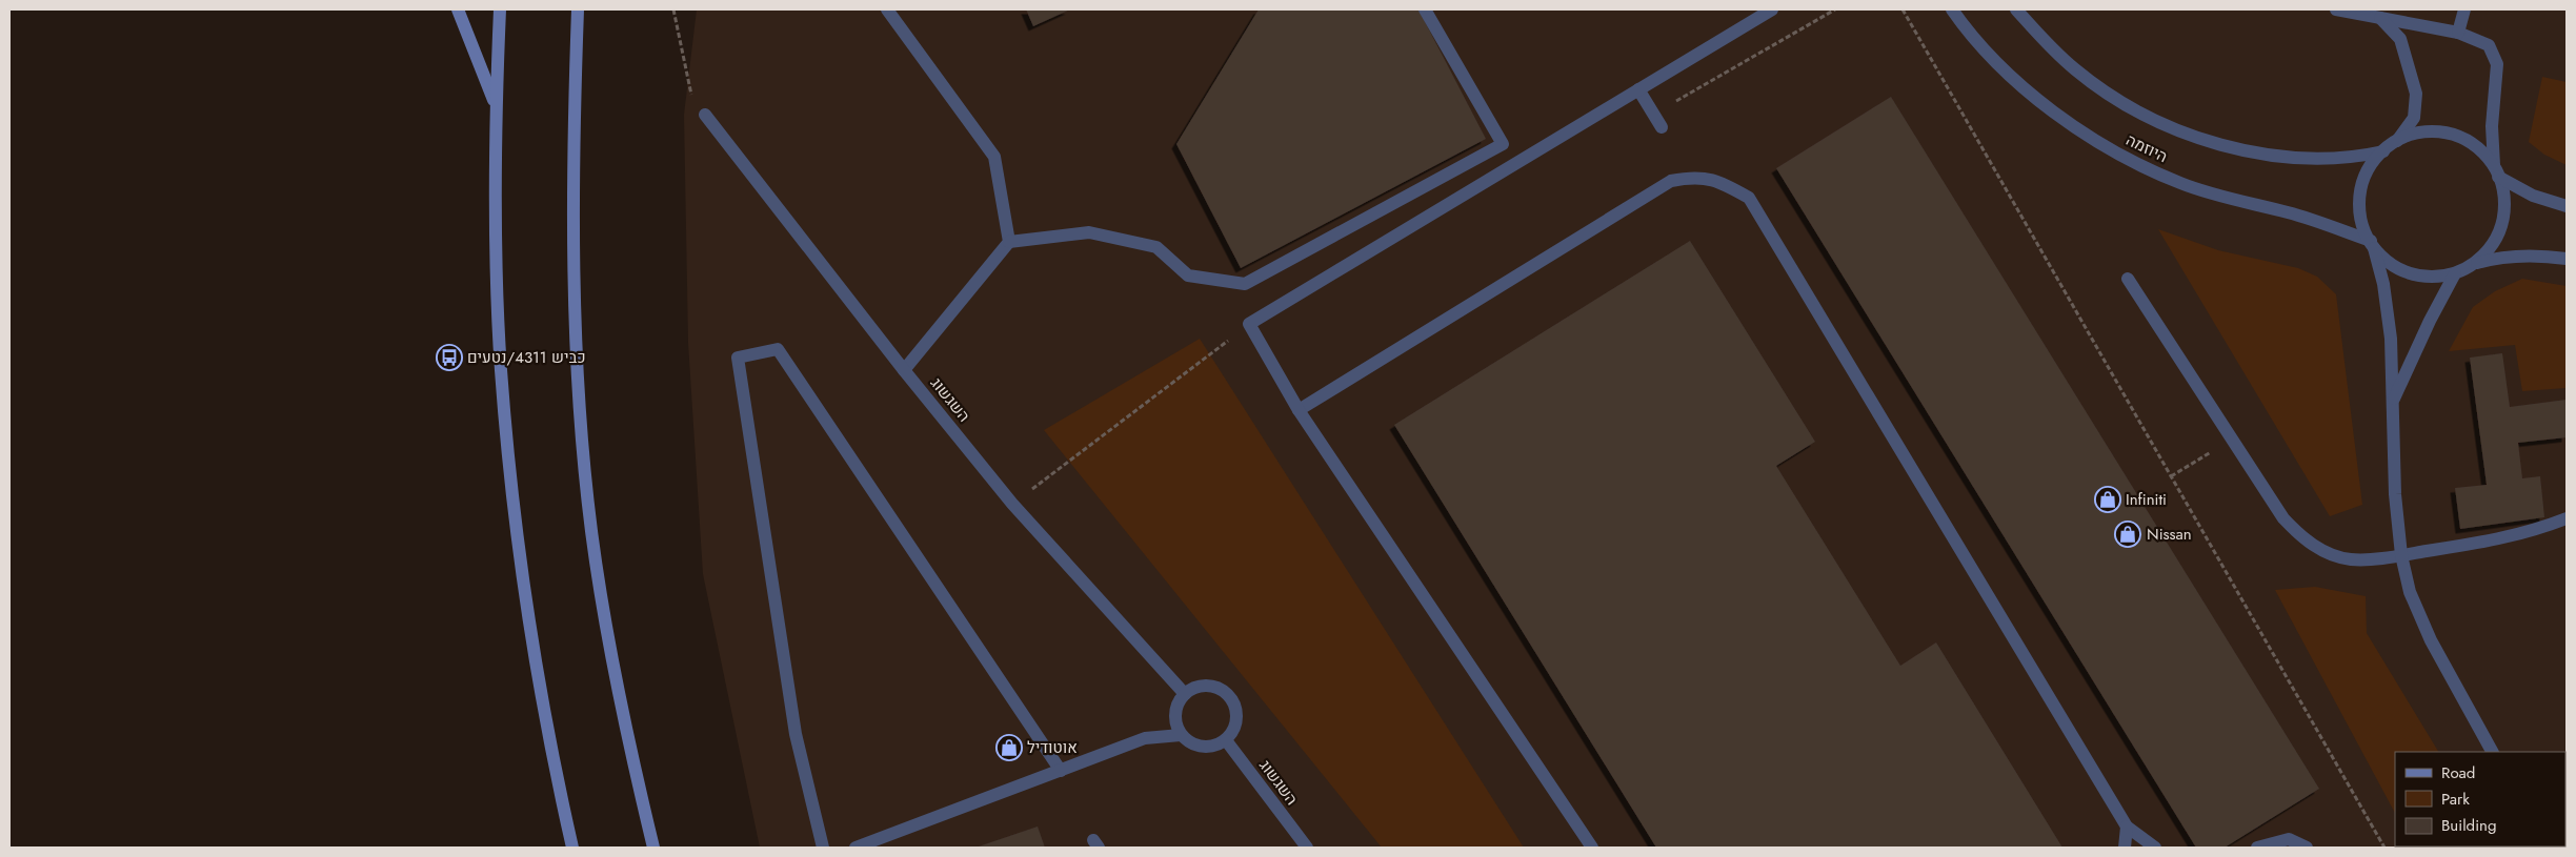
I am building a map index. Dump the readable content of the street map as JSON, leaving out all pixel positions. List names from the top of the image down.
{
  "streets": {
    "street": ["היוזמה", "השגשוג"]
  },
  "places": {
    "bus stop": ["כביש 4311/נטעים"],
    "shop": ["Infiniti", "Nissan", "אוטודיל"]
  },
  "legend": ["Road", "Park", "Building"]
}
